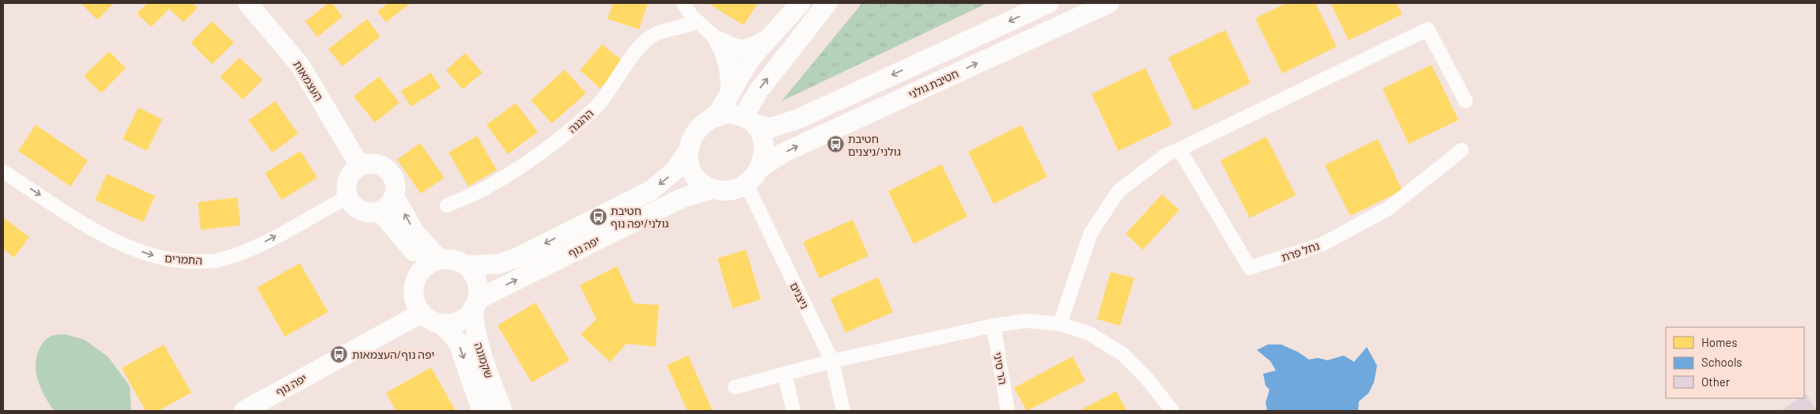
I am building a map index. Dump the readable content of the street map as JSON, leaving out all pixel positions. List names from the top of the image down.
{
  "streets": {
    "street": [
      "העצמאות",
      "חטיבת גולני",
      "ההגנה",
      "יפה נוף",
      "נחל פרת",
      "התמרים",
      "ניצנים",
      "שקמונה",
      "הר סיני"
    ]
  },
  "crossings": [
    ["העצמאות", "התמרים"],
    ["חטיבת גולני", "יפה נוף"],
    ["חטיבת גולני", "ניצנים"],
    ["יפה נוף", "ניצנים"],
    ["יפה נוף", "שקמונה"]
  ],
  "one_way": ["התמרים"],
  "places": {
    "bus stop": ["חטיבת גולני/ניצנים", "חטיבת גולני/יפה נוף", "יפה נוף/העצמאות"]
  },
  "legend": ["Homes", "Schools", "Other"]
}
